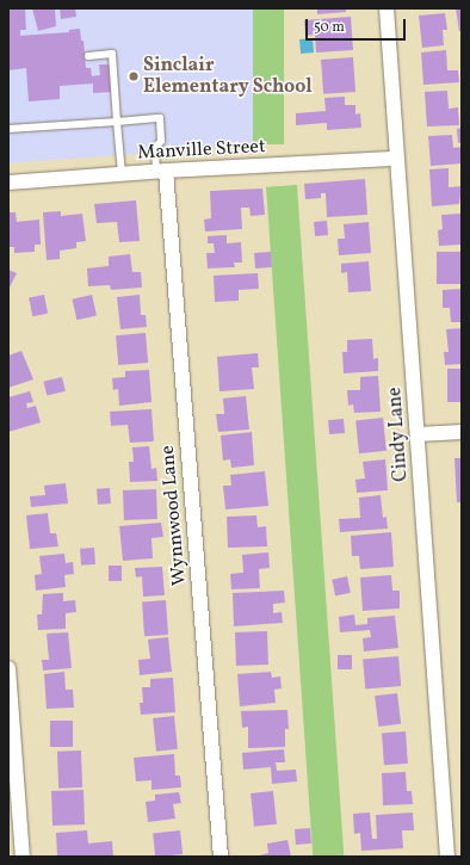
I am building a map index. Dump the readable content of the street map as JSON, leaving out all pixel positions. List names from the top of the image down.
{
  "streets": {
    "street": ["Manville Street", "Cindy Lane", "Wynnwood Lane"]
  },
  "crossings": [
    ["Manville Street", "Cindy Lane"],
    ["Manville Street", "Wynnwood Lane"]
  ],
  "places": ["Sinclair Elementary School"],
  "scale_bar": "50 m"
}
